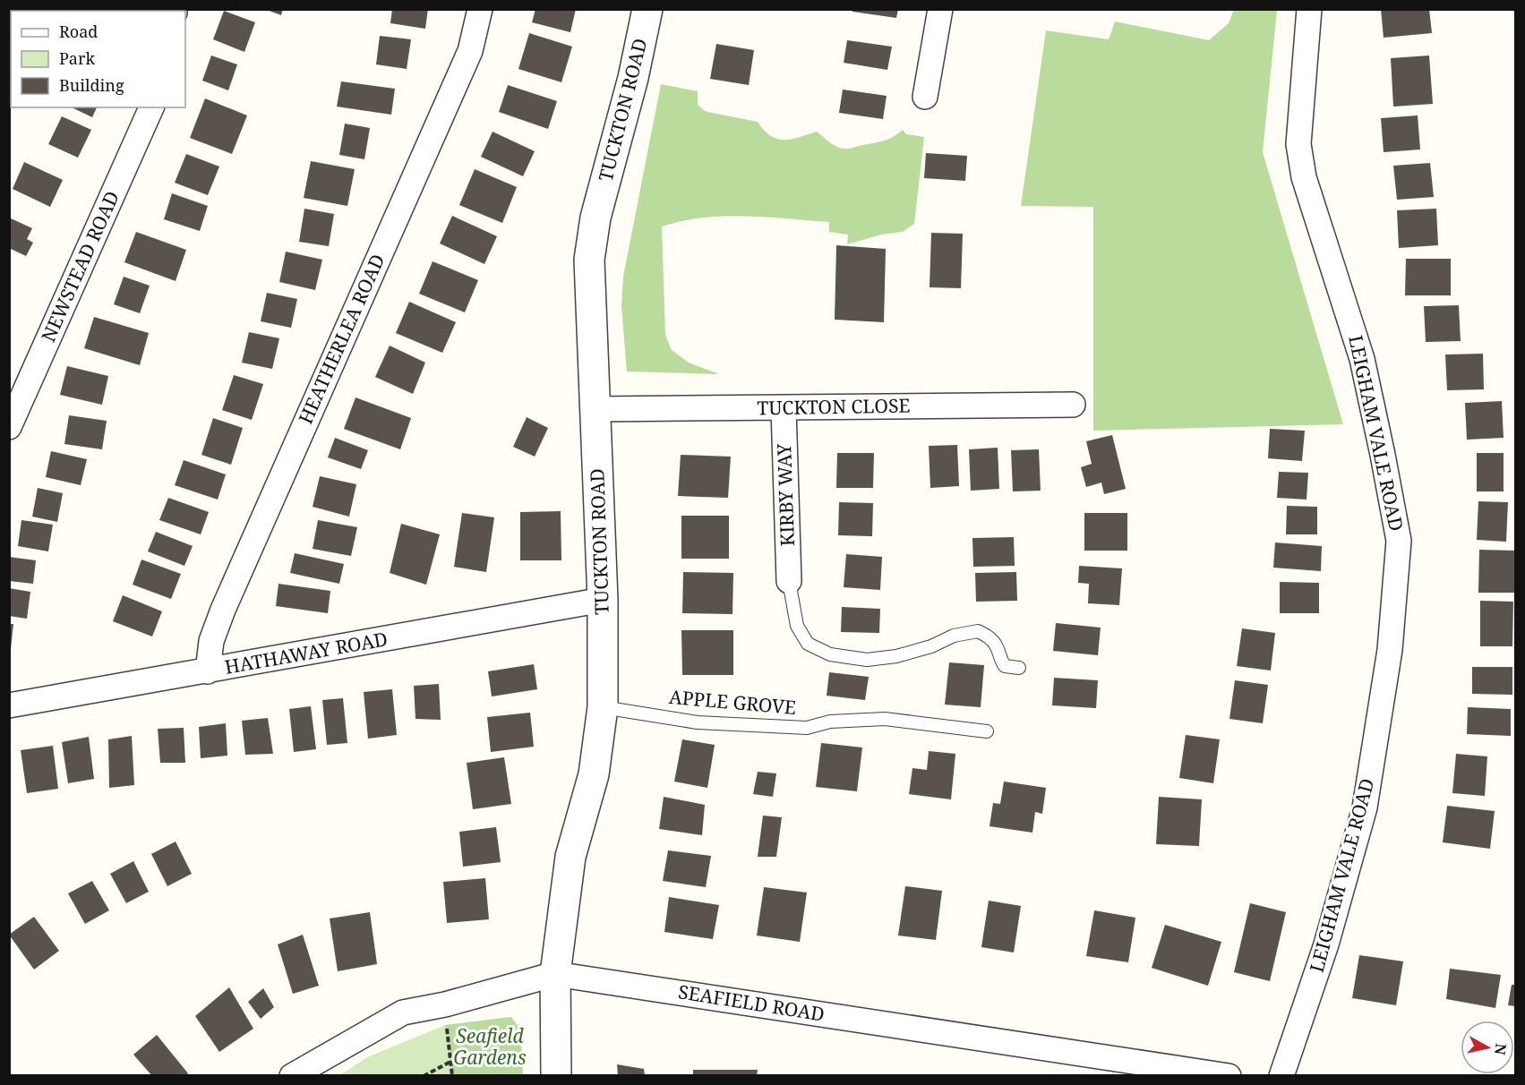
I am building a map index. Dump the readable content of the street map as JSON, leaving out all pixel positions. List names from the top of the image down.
{
  "streets": {
    "street": [
      "TUCKTON ROAD",
      "NEWSTEAD ROAD",
      "HEATHERLEA ROAD",
      "TUCKTON CLOSE",
      "LEIGHAM VALE ROAD",
      "KIRBY WAY",
      "HATHAWAY ROAD",
      "SEAFIELD ROAD"
    ],
    "lane": ["APPLE GROVE"]
  },
  "crossings": [
    ["TUCKTON ROAD", "TUCKTON CLOSE"],
    ["TUCKTON ROAD", "HATHAWAY ROAD"],
    ["TUCKTON ROAD", "APPLE GROVE"],
    ["TUCKTON ROAD", "SEAFIELD ROAD"],
    ["HEATHERLEA ROAD", "HATHAWAY ROAD"],
    ["TUCKTON CLOSE", "KIRBY WAY"]
  ],
  "parks": ["Seafield Gardens"],
  "legend": ["Road", "Park", "Building"],
  "north": "right"
}
